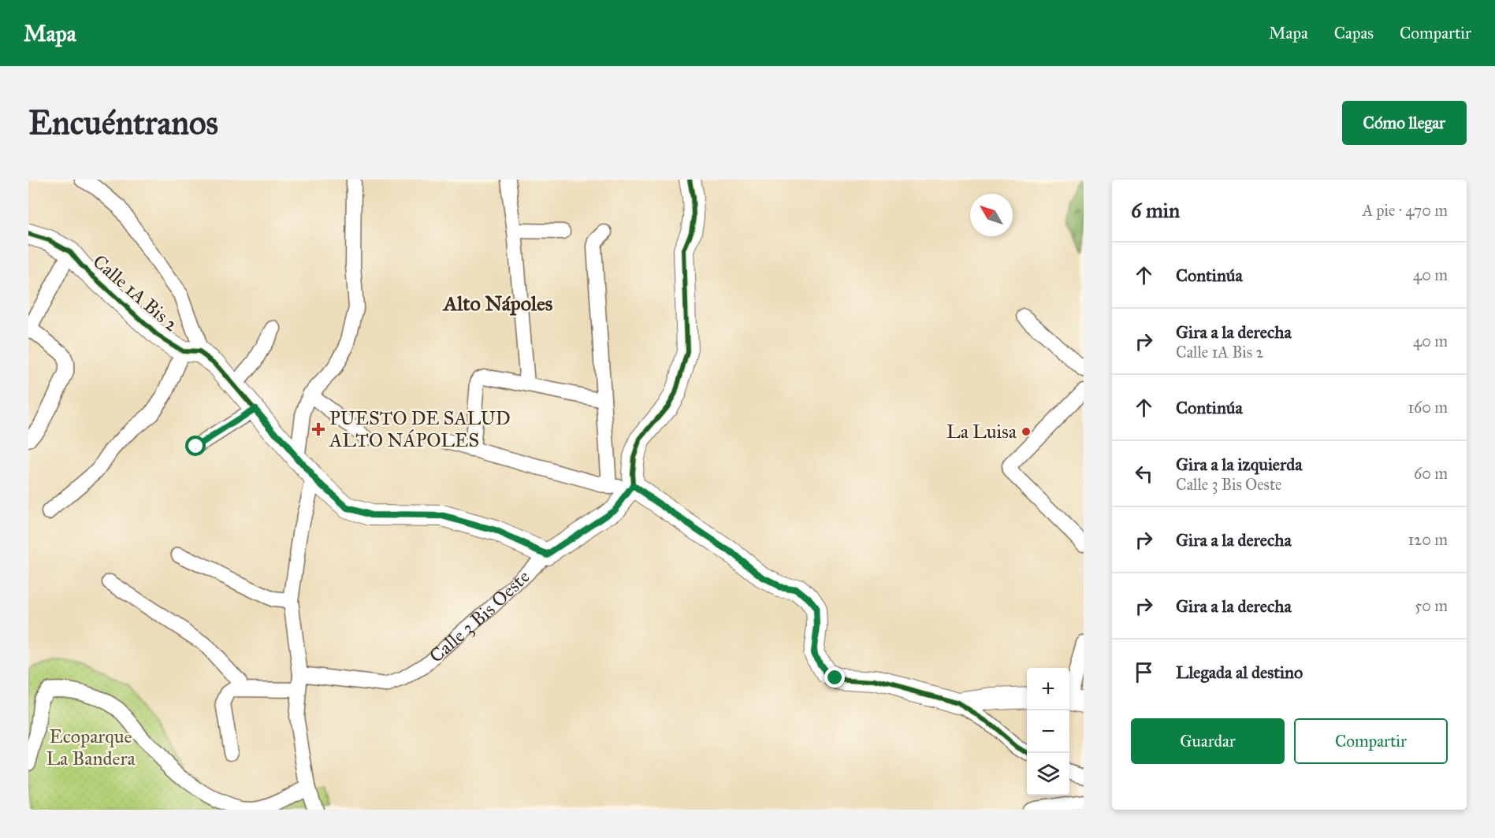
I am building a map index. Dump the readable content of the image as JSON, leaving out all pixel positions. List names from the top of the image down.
{
  "streets": {
    "street": ["Calle 1A Bis 2", "Calle 3 Bis Oeste"]
  },
  "crossings": [
    ["Calle 1A Bis 2", "Calle 3 Bis Oeste"]
  ],
  "districts": ["Alto Nápoles"],
  "parks": ["Ecoparque La Bandera"],
  "places": {
    "health": ["PUESTO DE SALUD ALTO NÁPOLES"],
    "other": ["La Luisa"]
  },
  "north": "top left",
  "page": {
    "header": "Mapa",
    "nav": ["Mapa", "Capas", "Compartir"],
    "buttons": [
      "Cómo llegar",
      ["Guardar", "Compartir"]
    ],
    "title": "Encuéntranos",
    "heading": ["6 min", "A pie · 470 m"],
    "list": [
      ["Continúa", "40 m"],
      ["Gira a la derecha", "Calle 1A Bis 2", "40 m"],
      ["Continúa", "160 m"],
      ["Gira a la izquierda", "Calle 3 Bis Oeste", "60 m"],
      ["Gira a la derecha", "120 m"],
      ["Gira a la derecha", "50 m"],
      "Llegada al destino"
    ],
    "map_buttons": ["+", "−"]
  }
}
